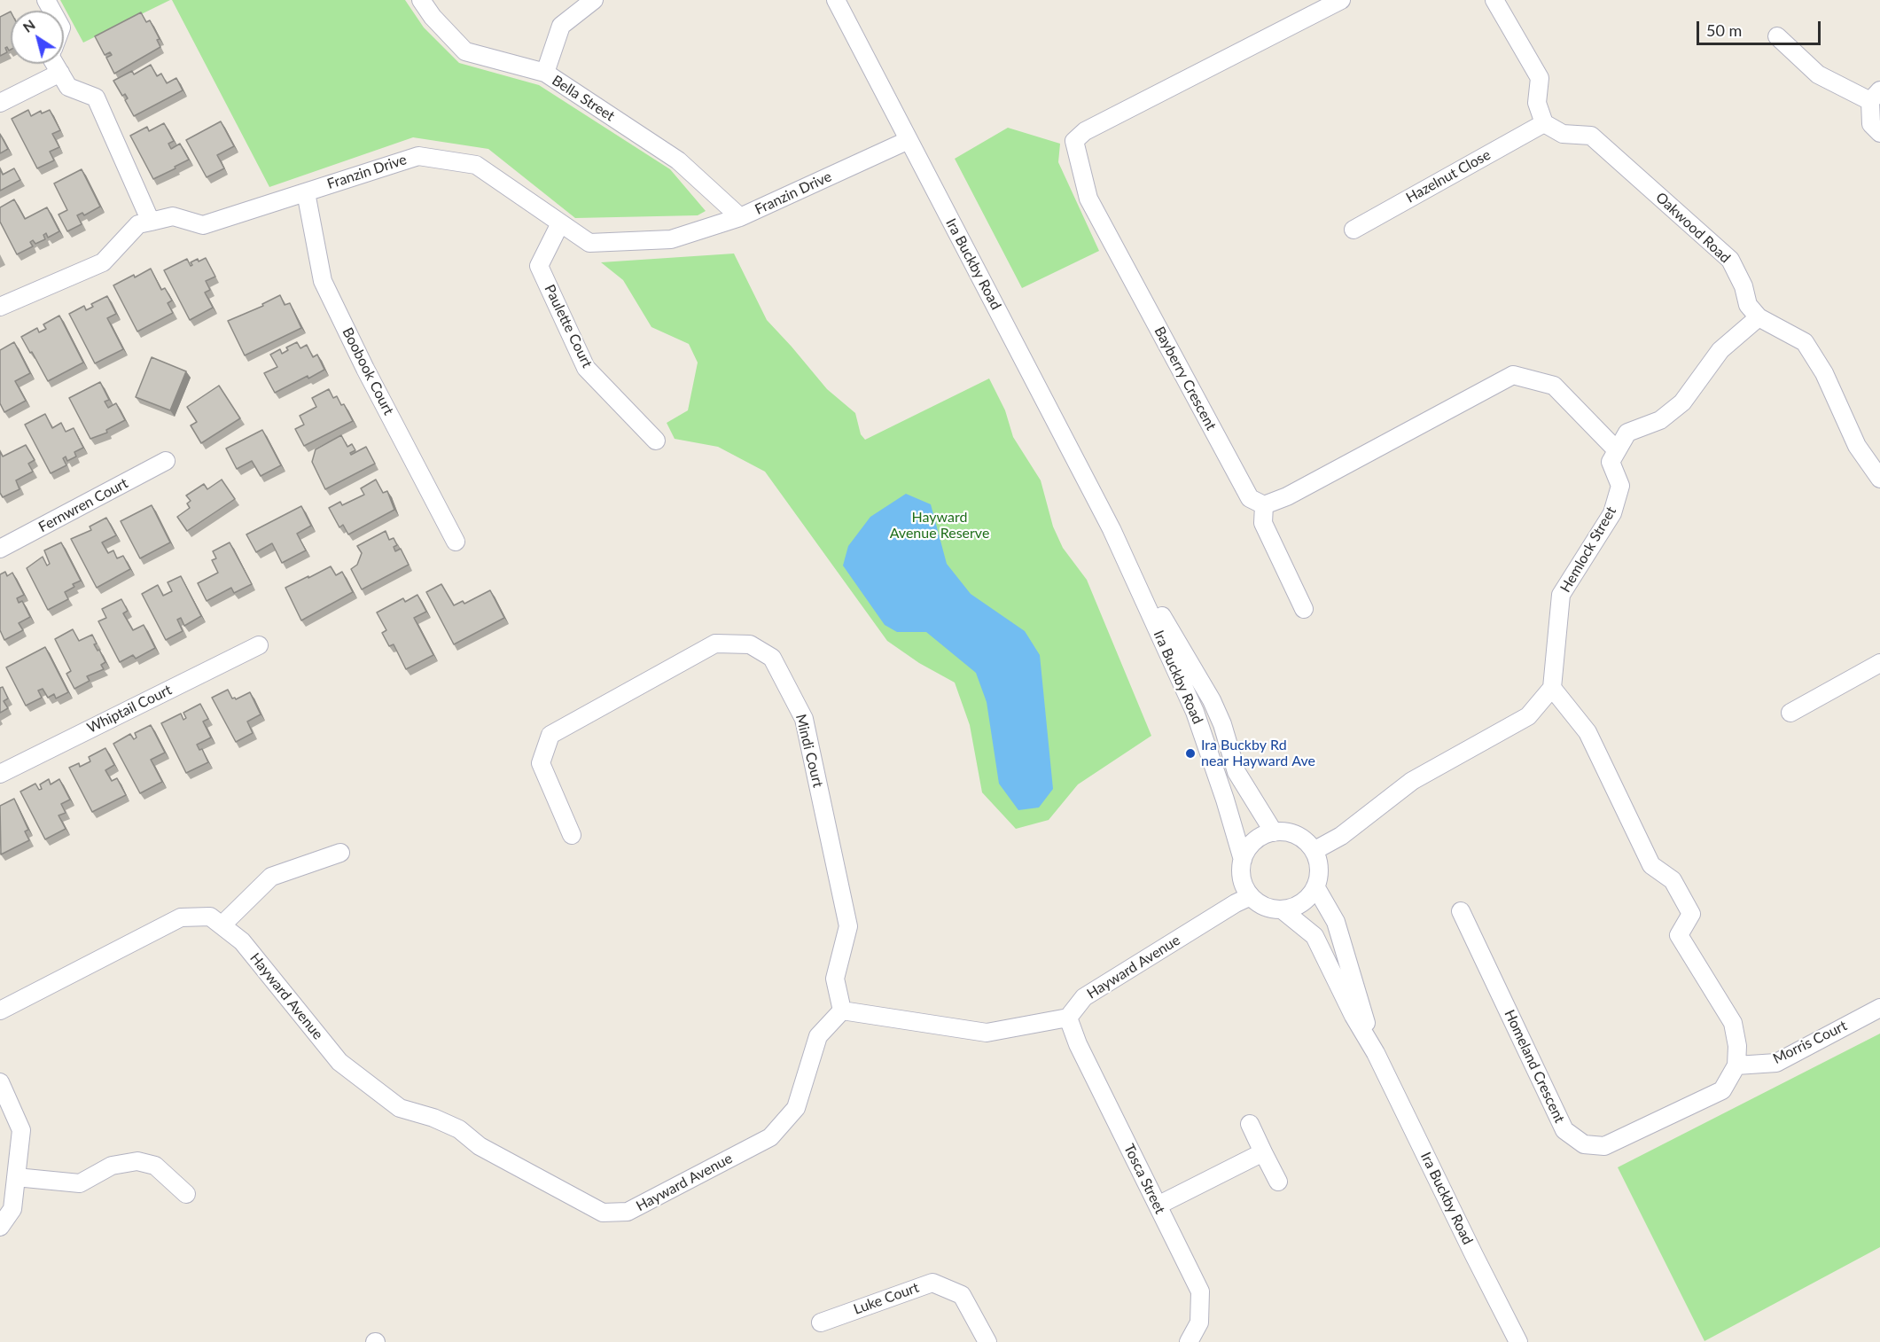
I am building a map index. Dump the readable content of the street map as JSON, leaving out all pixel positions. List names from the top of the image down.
{
  "streets": {
    "street": [
      "Bella Street",
      "Franzin Drive",
      "Hazelnut Close",
      "Oakwood Road",
      "Ira Buckby Road",
      "Paulette Court",
      "Boobook Court",
      "Bayberry Crescent",
      "Fernwren Court",
      "Hemlock Street",
      "Whiptail Court",
      "Mindi Court",
      "Hayward Avenue",
      "Morris Court",
      "Homeland Crescent",
      "Tosca Street",
      "Luke Court"
    ]
  },
  "crossings": [
    ["Bella Street", "Franzin Drive"],
    ["Franzin Drive", "Ira Buckby Road"],
    ["Franzin Drive", "Paulette Court"],
    ["Franzin Drive", "Boobook Court"],
    ["Hazelnut Close", "Oakwood Road"],
    ["Ira Buckby Road", "Hayward Avenue"],
    ["Mindi Court", "Hayward Avenue"],
    ["Hayward Avenue", "Tosca Street"],
    ["Morris Court", "Homeland Crescent"]
  ],
  "parks": ["Hayward Avenue Reserve"],
  "places": ["Ira Buckby Rd near Hayward Ave"],
  "scale_bar": "50 m",
  "north": "top left"
}
